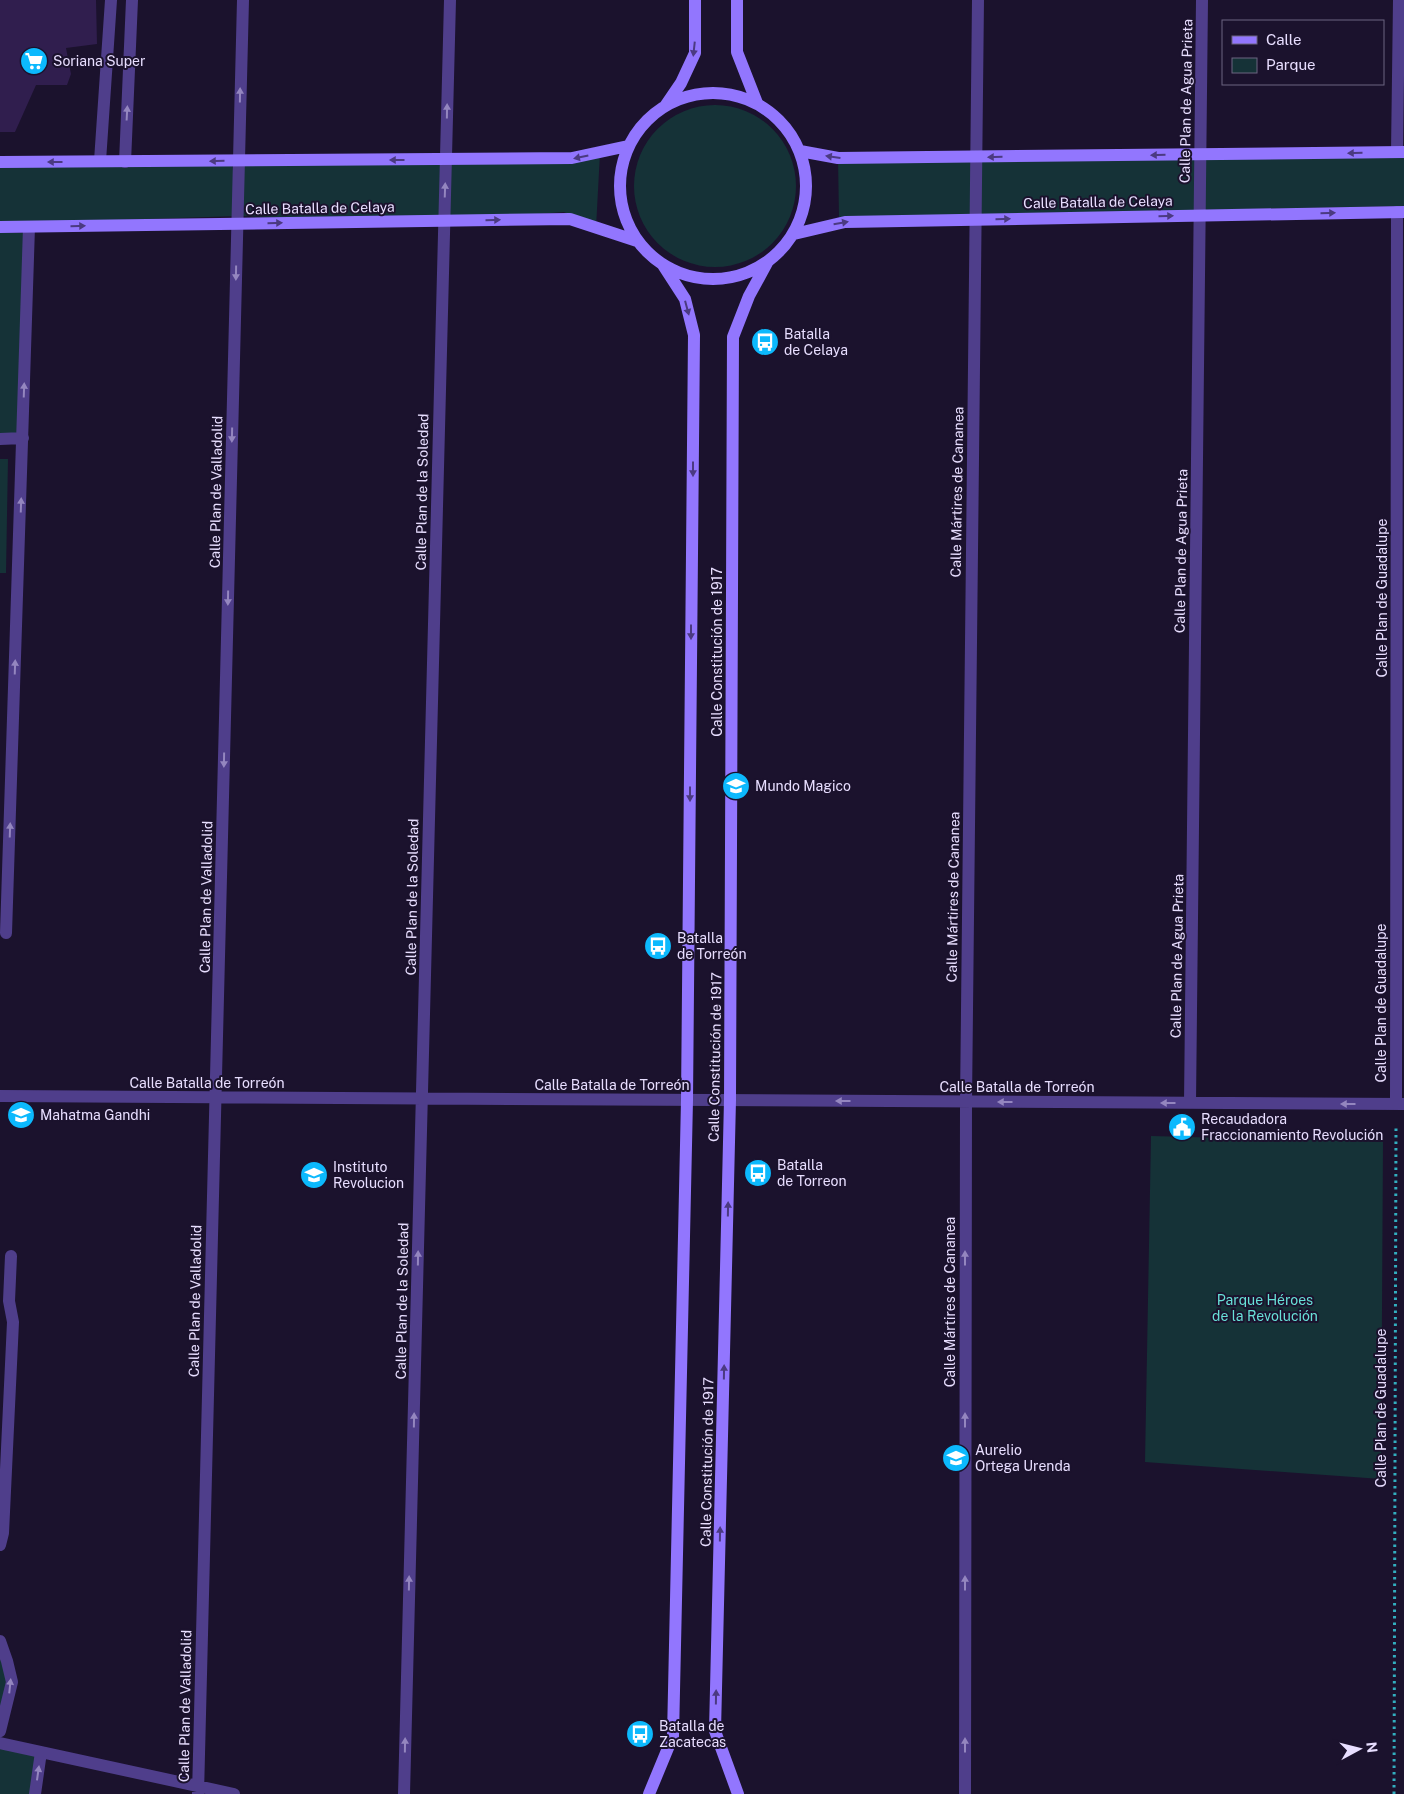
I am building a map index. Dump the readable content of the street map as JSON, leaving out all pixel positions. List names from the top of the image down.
{
  "streets": {
    "street": [
      "Calle Plan de Agua Prieta",
      "Calle Batalla de Celaya",
      "Calle Plan de Valladolid",
      "Calle Plan de la Soledad",
      "Calle Mártires de Cananea",
      "Calle Plan de Guadalupe",
      "Calle Constitución de 1917",
      "Calle Batalla de Torreón"
    ]
  },
  "crossings": [
    ["Calle Plan de Agua Prieta", "Calle Batalla de Celaya"],
    ["Calle Plan de Agua Prieta", "Calle Batalla de Torreón"],
    ["Calle Batalla de Celaya", "Calle Plan de Valladolid"],
    ["Calle Batalla de Celaya", "Calle Plan de la Soledad"],
    ["Calle Batalla de Celaya", "Calle Mártires de Cananea"],
    ["Calle Batalla de Celaya", "Calle Plan de Guadalupe"],
    ["Calle Plan de Valladolid", "Calle Batalla de Torreón"],
    ["Calle Plan de la Soledad", "Calle Batalla de Torreón"],
    ["Calle Mártires de Cananea", "Calle Batalla de Torreón"],
    ["Calle Plan de Guadalupe", "Calle Batalla de Torreón"],
    ["Calle Constitución de 1917", "Calle Batalla de Torreón"]
  ],
  "one_way": ["Calle Plan de la Soledad", "Calle Mártires de Cananea", "Calle Batalla de Torreón"],
  "parks": ["Parque Héroes de la Revolución"],
  "places": {
    "supermarket": ["Soriana Super"],
    "bus stop": [
      "Batalla de Celaya",
      "Batalla de Torreón",
      "Batalla de Torreon",
      "Batalla de Zacatecas"
    ],
    "school or university": [
      "Mundo Magico",
      "Mahatma Gandhi",
      "Instituto Revolucion",
      "Aurelio Ortega Urenda"
    ],
    "public building": ["Recaudadora Fraccionamiento Revolución"]
  },
  "legend": ["Calle", "Parque"],
  "north": "right"
}
